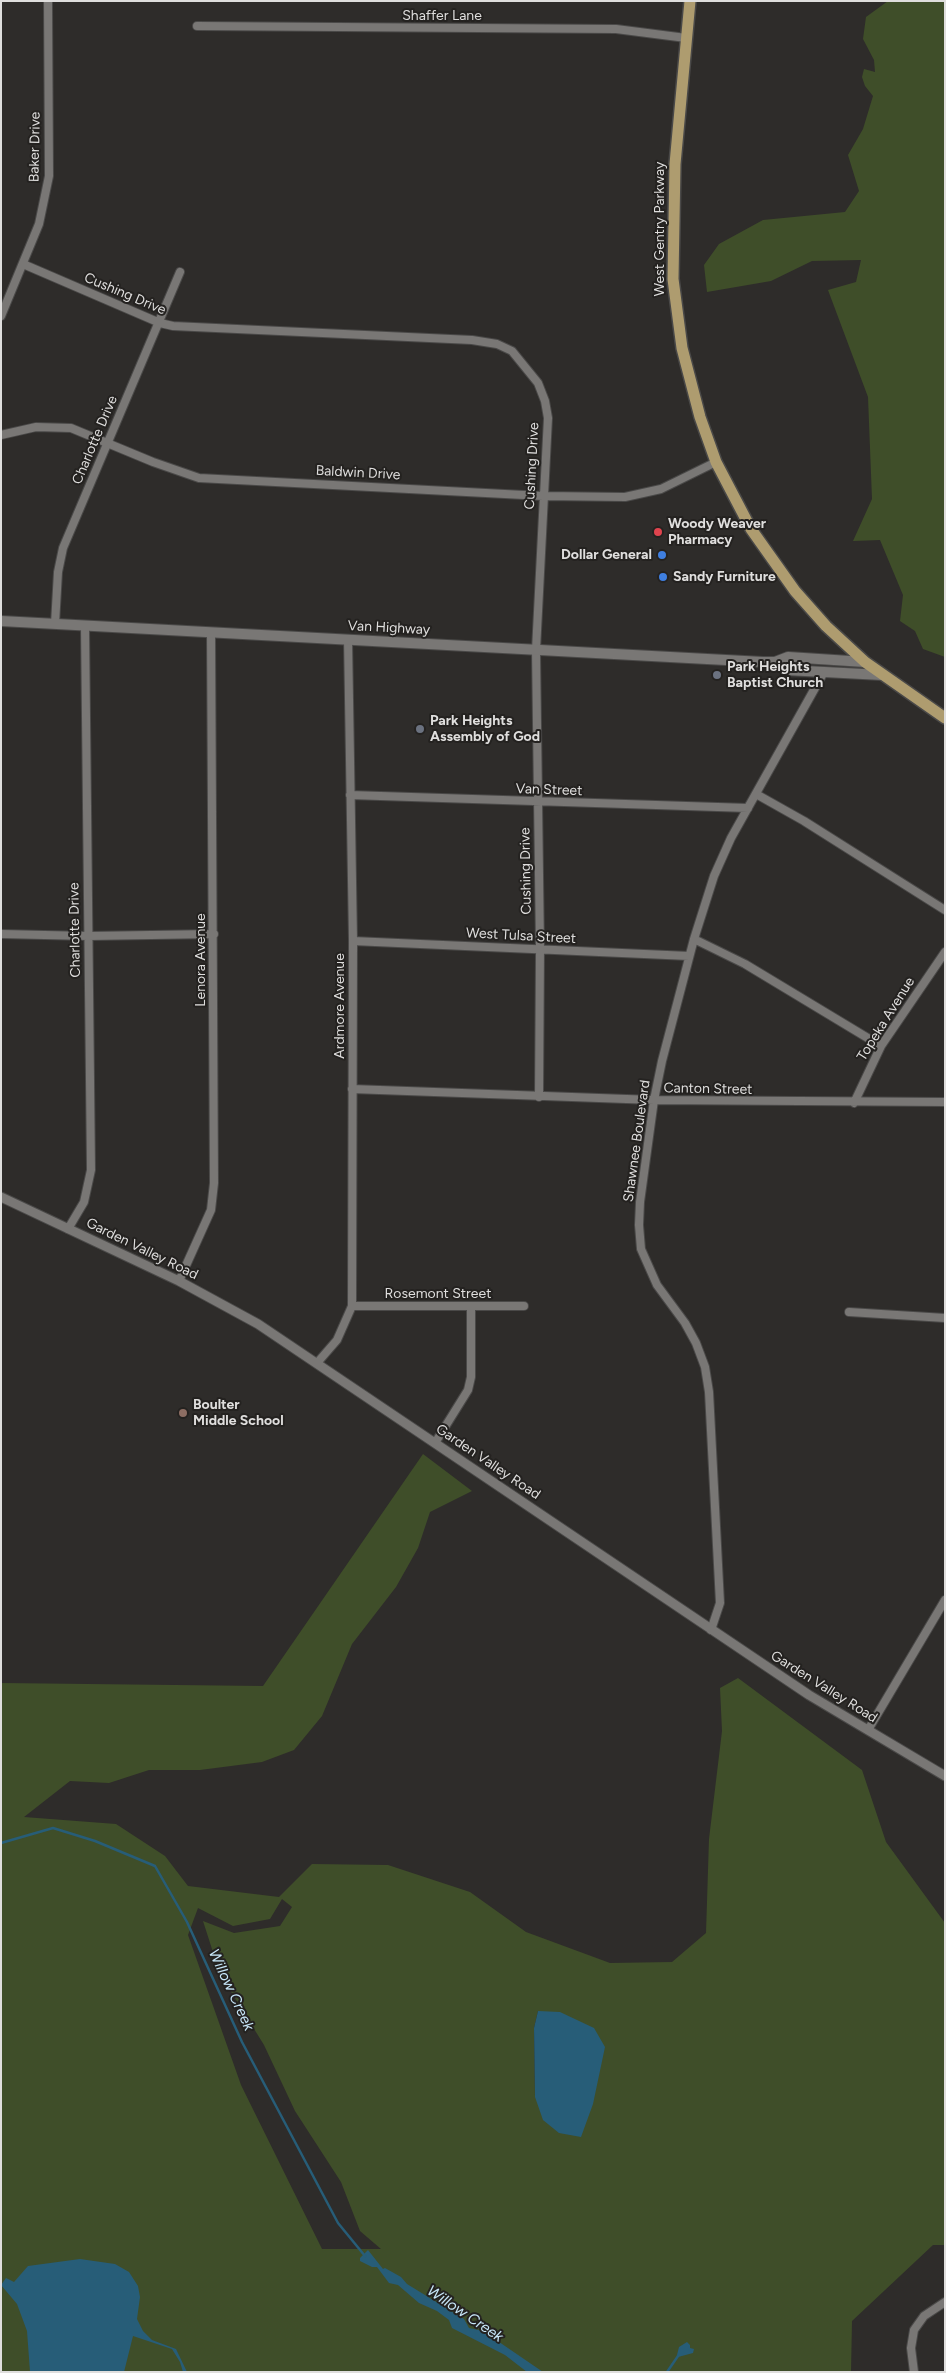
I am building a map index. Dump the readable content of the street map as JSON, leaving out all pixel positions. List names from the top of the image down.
{
  "streets": {
    "main road": ["West Gentry Parkway", "Van Highway"],
    "street": [
      "Shaffer Lane",
      "Baker Drive",
      "Cushing Drive",
      "Charlotte Drive",
      "Baldwin Drive",
      "Van Street",
      "West Tulsa Street",
      "Lenora Avenue",
      "Ardmore Avenue",
      "Topeka Avenue",
      "Canton Street",
      "Shawnee Boulevard",
      "Garden Valley Road",
      "Rosemont Street"
    ]
  },
  "crossings": [
    ["Shaffer Lane", "West Gentry Parkway"],
    ["Baker Drive", "Cushing Drive"],
    ["West Gentry Parkway", "Baldwin Drive"],
    ["West Gentry Parkway", "Van Highway"],
    ["Cushing Drive", "Charlotte Drive"],
    ["Cushing Drive", "Baldwin Drive"],
    ["Cushing Drive", "Van Highway"],
    ["Cushing Drive", "Van Street"],
    ["Cushing Drive", "West Tulsa Street"],
    ["Cushing Drive", "Canton Street"],
    ["Charlotte Drive", "Baldwin Drive"],
    ["Charlotte Drive", "Van Highway"],
    ["Charlotte Drive", "Garden Valley Road"],
    ["Van Highway", "Lenora Avenue"],
    ["Van Highway", "Ardmore Avenue"],
    ["Van Highway", "Shawnee Boulevard"],
    ["Van Street", "Ardmore Avenue"],
    ["Van Street", "Shawnee Boulevard"],
    ["West Tulsa Street", "Ardmore Avenue"],
    ["West Tulsa Street", "Shawnee Boulevard"],
    ["Lenora Avenue", "Garden Valley Road"],
    ["Ardmore Avenue", "Canton Street"],
    ["Ardmore Avenue", "Garden Valley Road"],
    ["Ardmore Avenue", "Rosemont Street"],
    ["Topeka Avenue", "Canton Street"],
    ["Canton Street", "Shawnee Boulevard"],
    ["Shawnee Boulevard", "Garden Valley Road"]
  ],
  "water": ["Willow Creek"],
  "places": [
    "Woody Weaver Pharmacy",
    "Dollar General",
    "Sandy Furniture",
    "Park Heights Baptist Church",
    "Park Heights Assembly of God",
    "Boulter Middle School"
  ]
}
